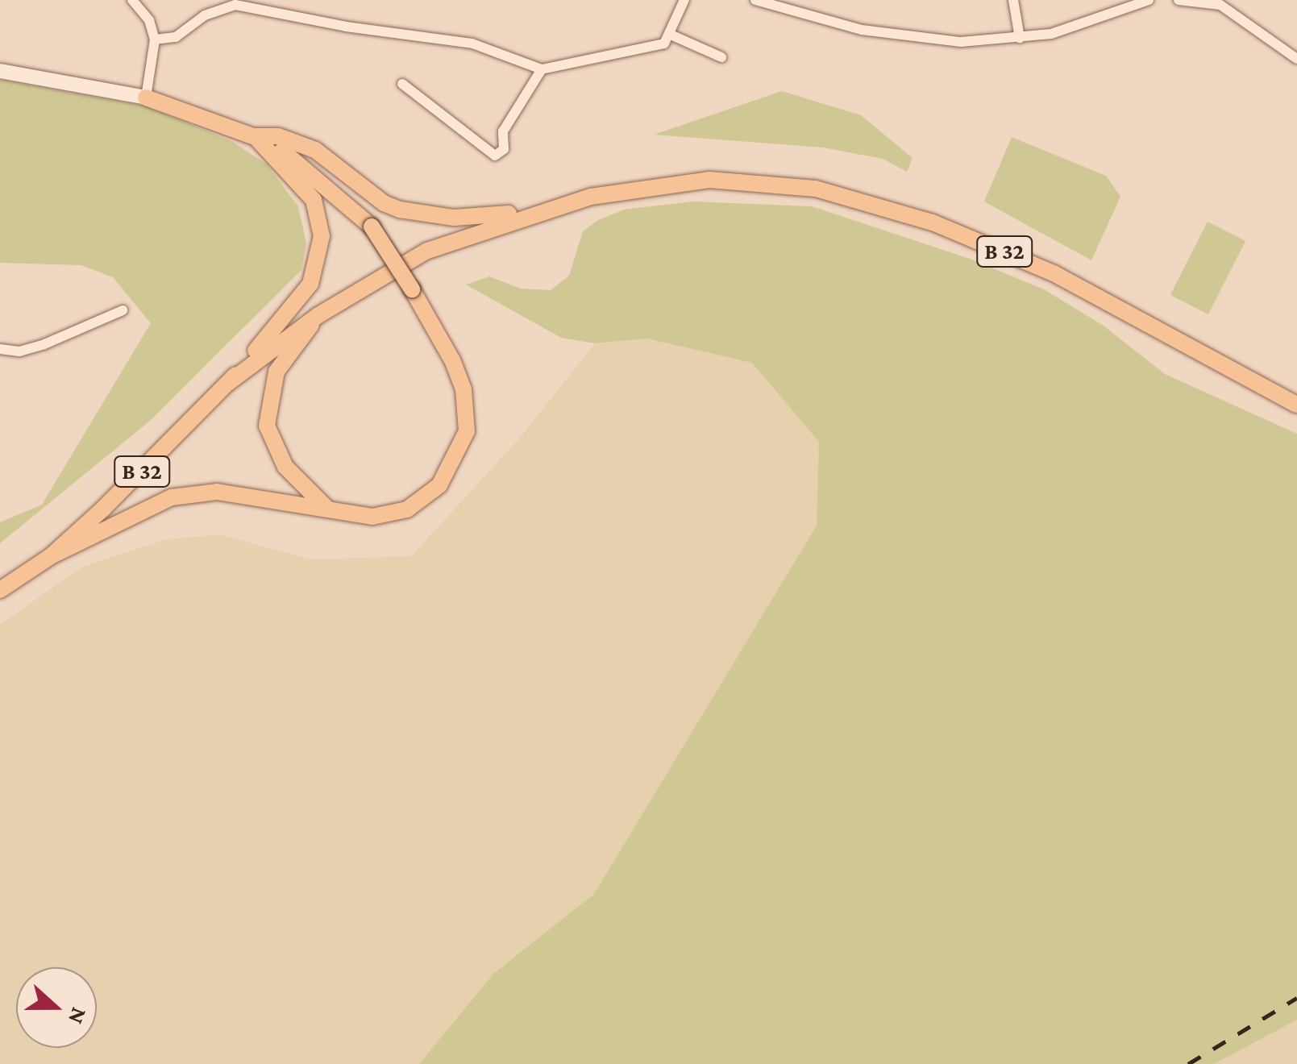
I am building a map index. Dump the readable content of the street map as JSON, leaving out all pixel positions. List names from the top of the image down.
{
  "streets": {
    "main road": ["B 32"]
  },
  "north": "right"
}
